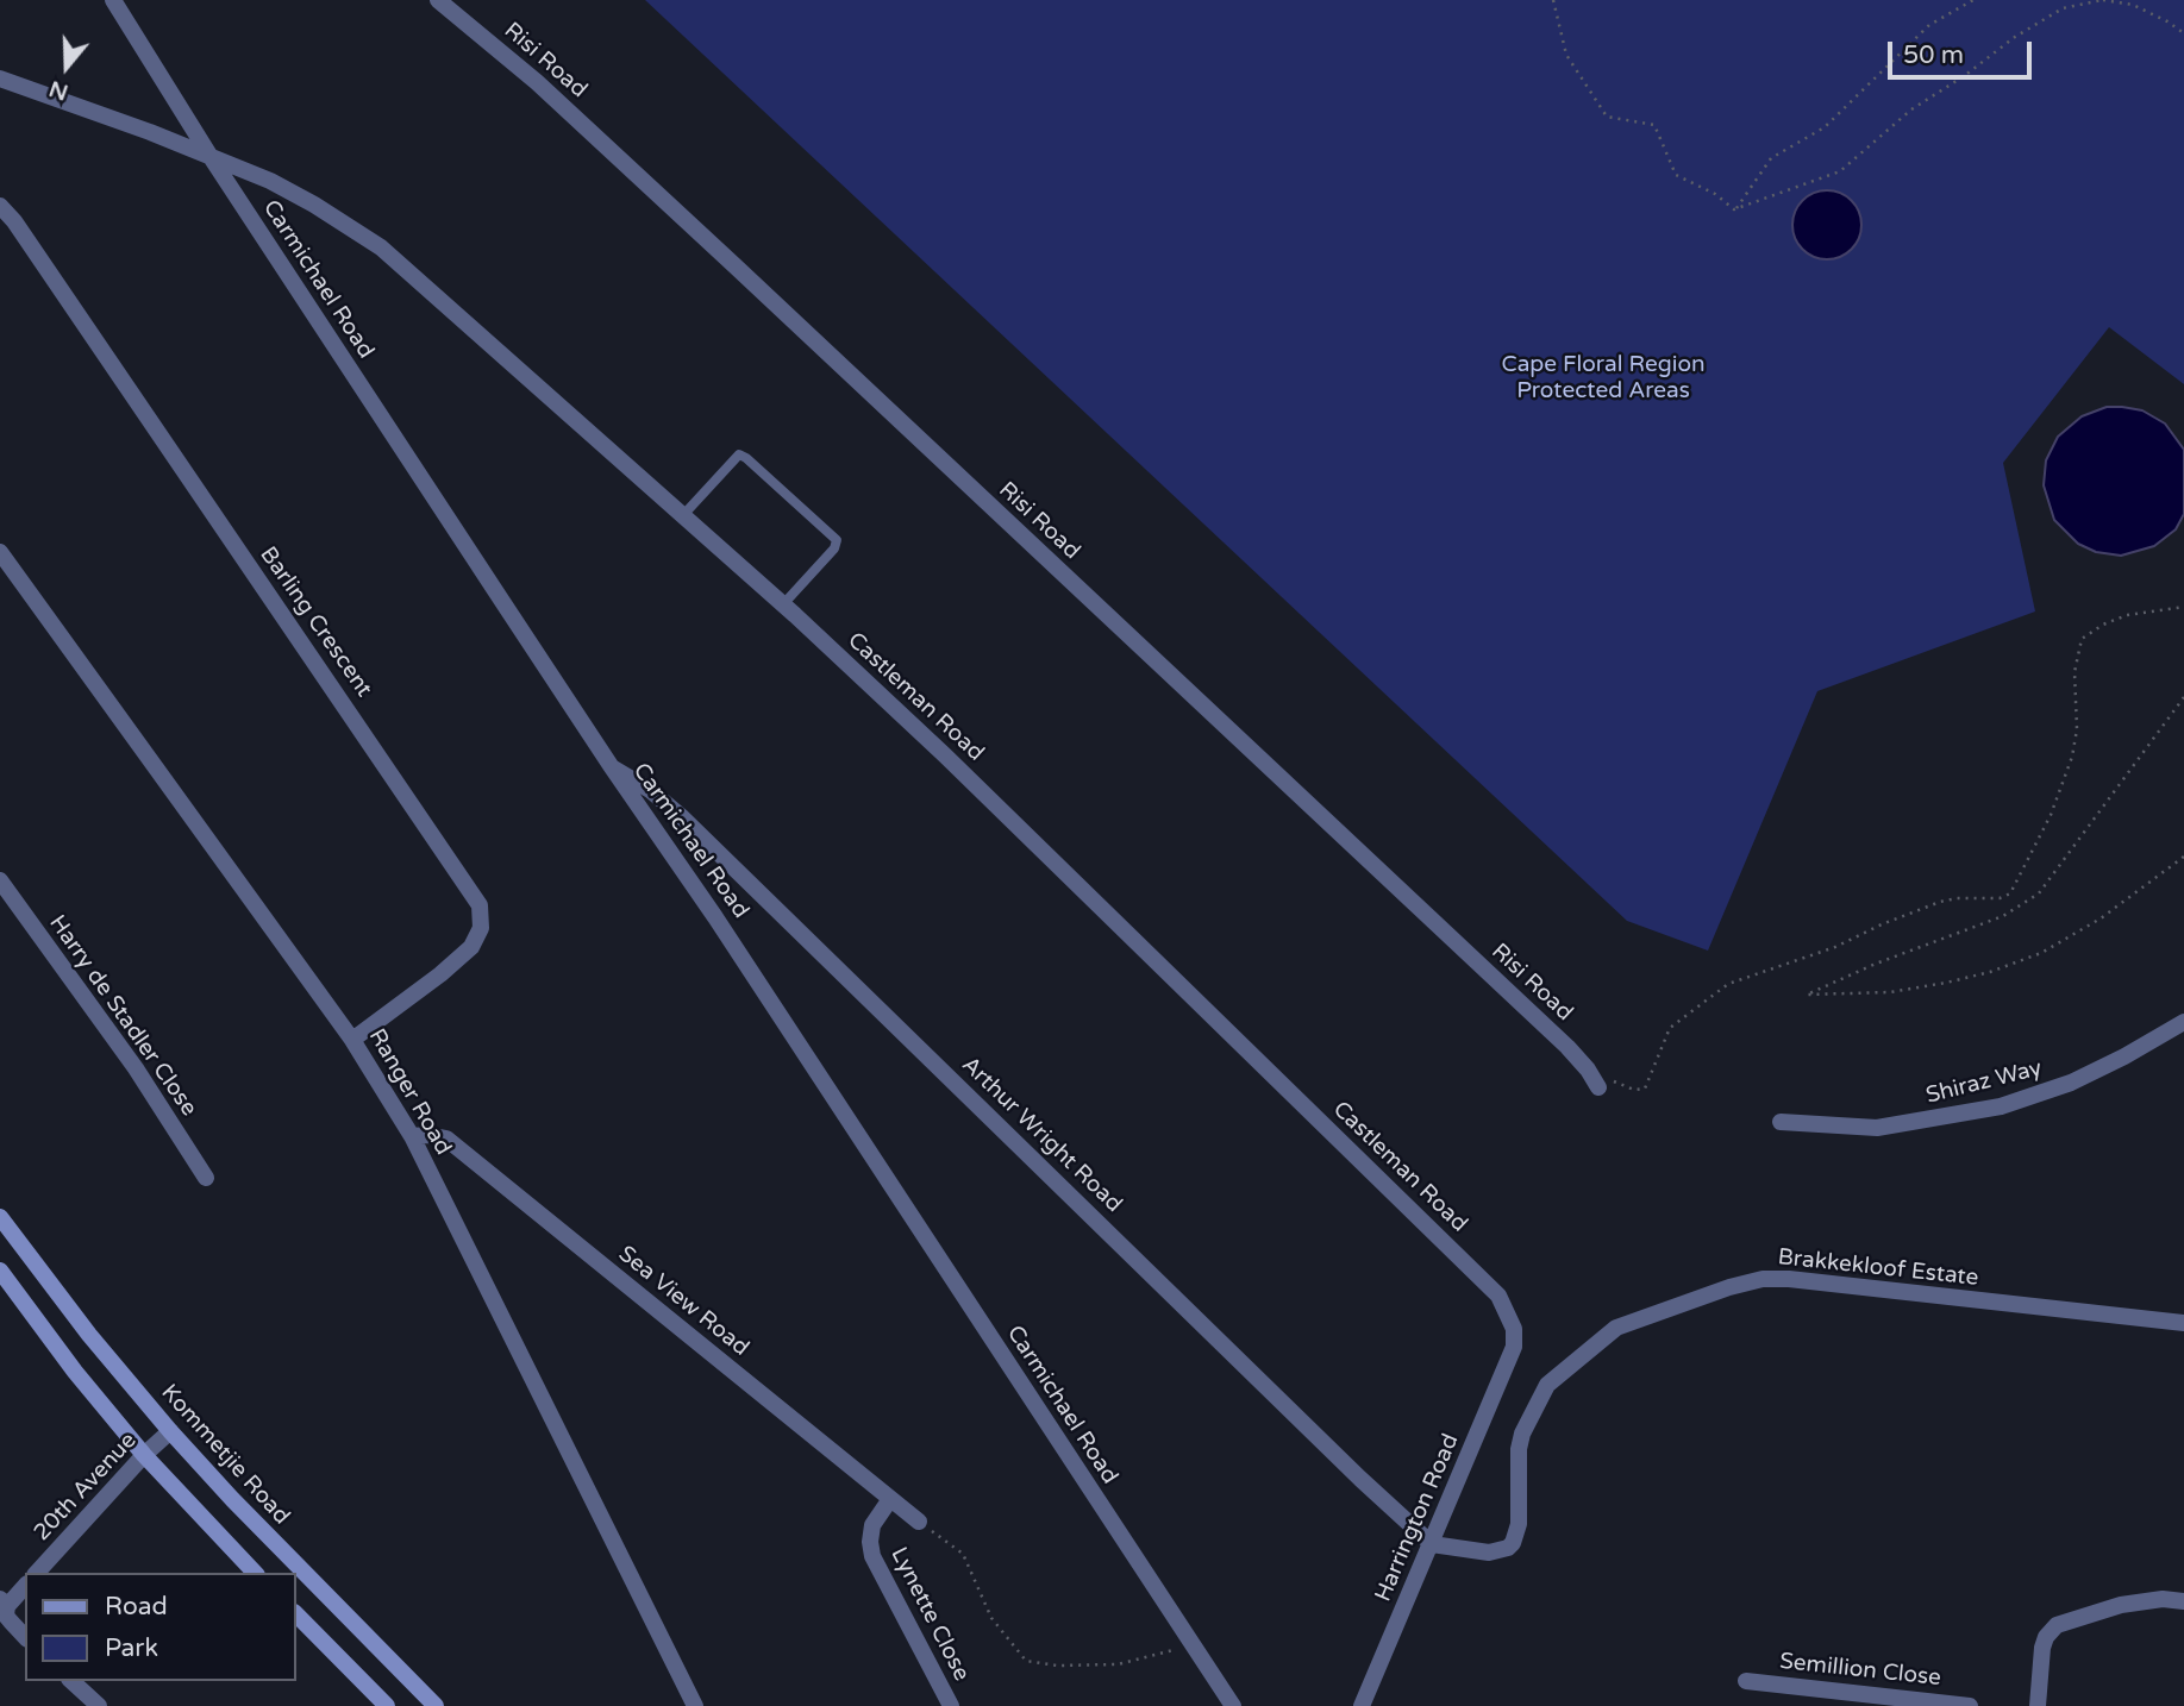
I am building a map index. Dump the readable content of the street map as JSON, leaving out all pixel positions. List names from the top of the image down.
{
  "streets": {
    "main road": ["Kommetjie Road"],
    "street": [
      "Risi Road",
      "Carmichael Road",
      "Barling Crescent",
      "Castleman Road",
      "Harry de Stadler Close",
      "Shiraz Way",
      "Ranger Road",
      "Arthur Wright Road",
      "Brakkekloof Estate",
      "Sea View Road",
      "20th Avenue",
      "Harrington Road",
      "Lynette Close",
      "Semillion Close"
    ]
  },
  "crossings": [
    ["Carmichael Road", "Castleman Road"],
    ["Carmichael Road", "Arthur Wright Road"],
    ["Barling Crescent", "Ranger Road"],
    ["Castleman Road", "Harrington Road"],
    ["Ranger Road", "Sea View Road"],
    ["Arthur Wright Road", "Brakkekloof Estate"],
    ["Arthur Wright Road", "Harrington Road"],
    ["Brakkekloof Estate", "Harrington Road"],
    ["Sea View Road", "Lynette Close"],
    ["Kommetjie Road", "20th Avenue"]
  ],
  "parks": ["Cape Floral Region Protected Areas"],
  "legend": ["Road", "Park"],
  "scale_bar": "50 m",
  "north": "bottom"
}
